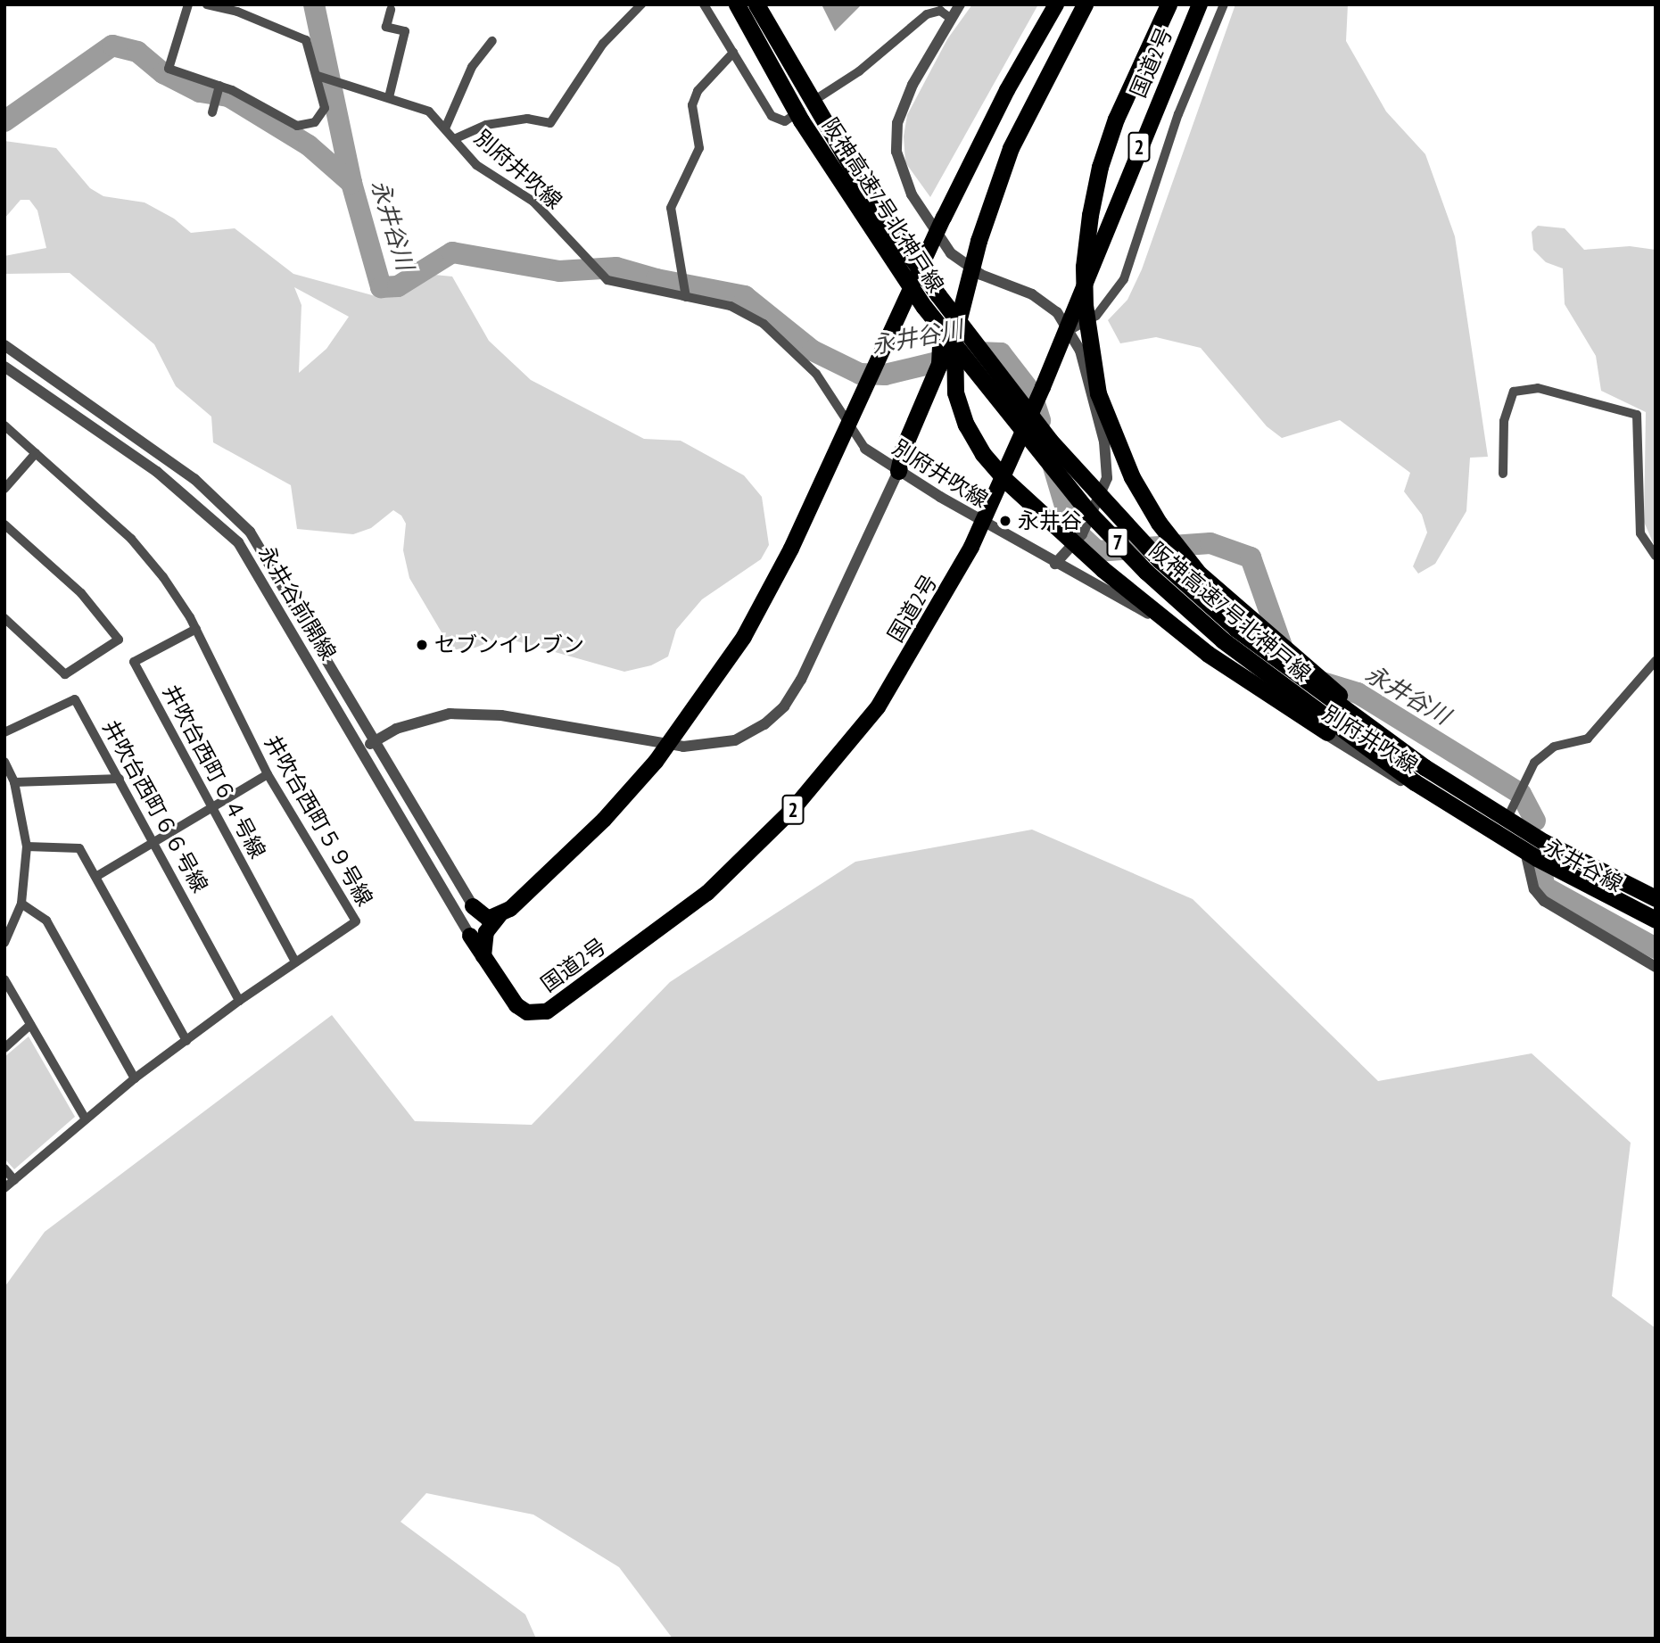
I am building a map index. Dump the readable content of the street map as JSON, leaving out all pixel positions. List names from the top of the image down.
{
  "streets": {
    "highway": [
      "国道2号",
      "2",
      "阪神高速7号北神戸線",
      "7"
    ],
    "street": [
      "別府井吹線",
      "永井谷前開線",
      "井吹台西町６４号線",
      "井吹台西町６６号線",
      "井吹台西町５９号線",
      "永井谷線"
    ]
  },
  "crossings": [
    ["国道2号", "永井谷前開線"],
    ["別府井吹線", "永井谷線"],
    ["井吹台西町６４号線", "井吹台西町５９号線"],
    ["井吹台西町６６号線", "井吹台西町５９号線"]
  ],
  "water": ["永井谷川"],
  "places": ["永井谷", "セブンイレブン"]
}
